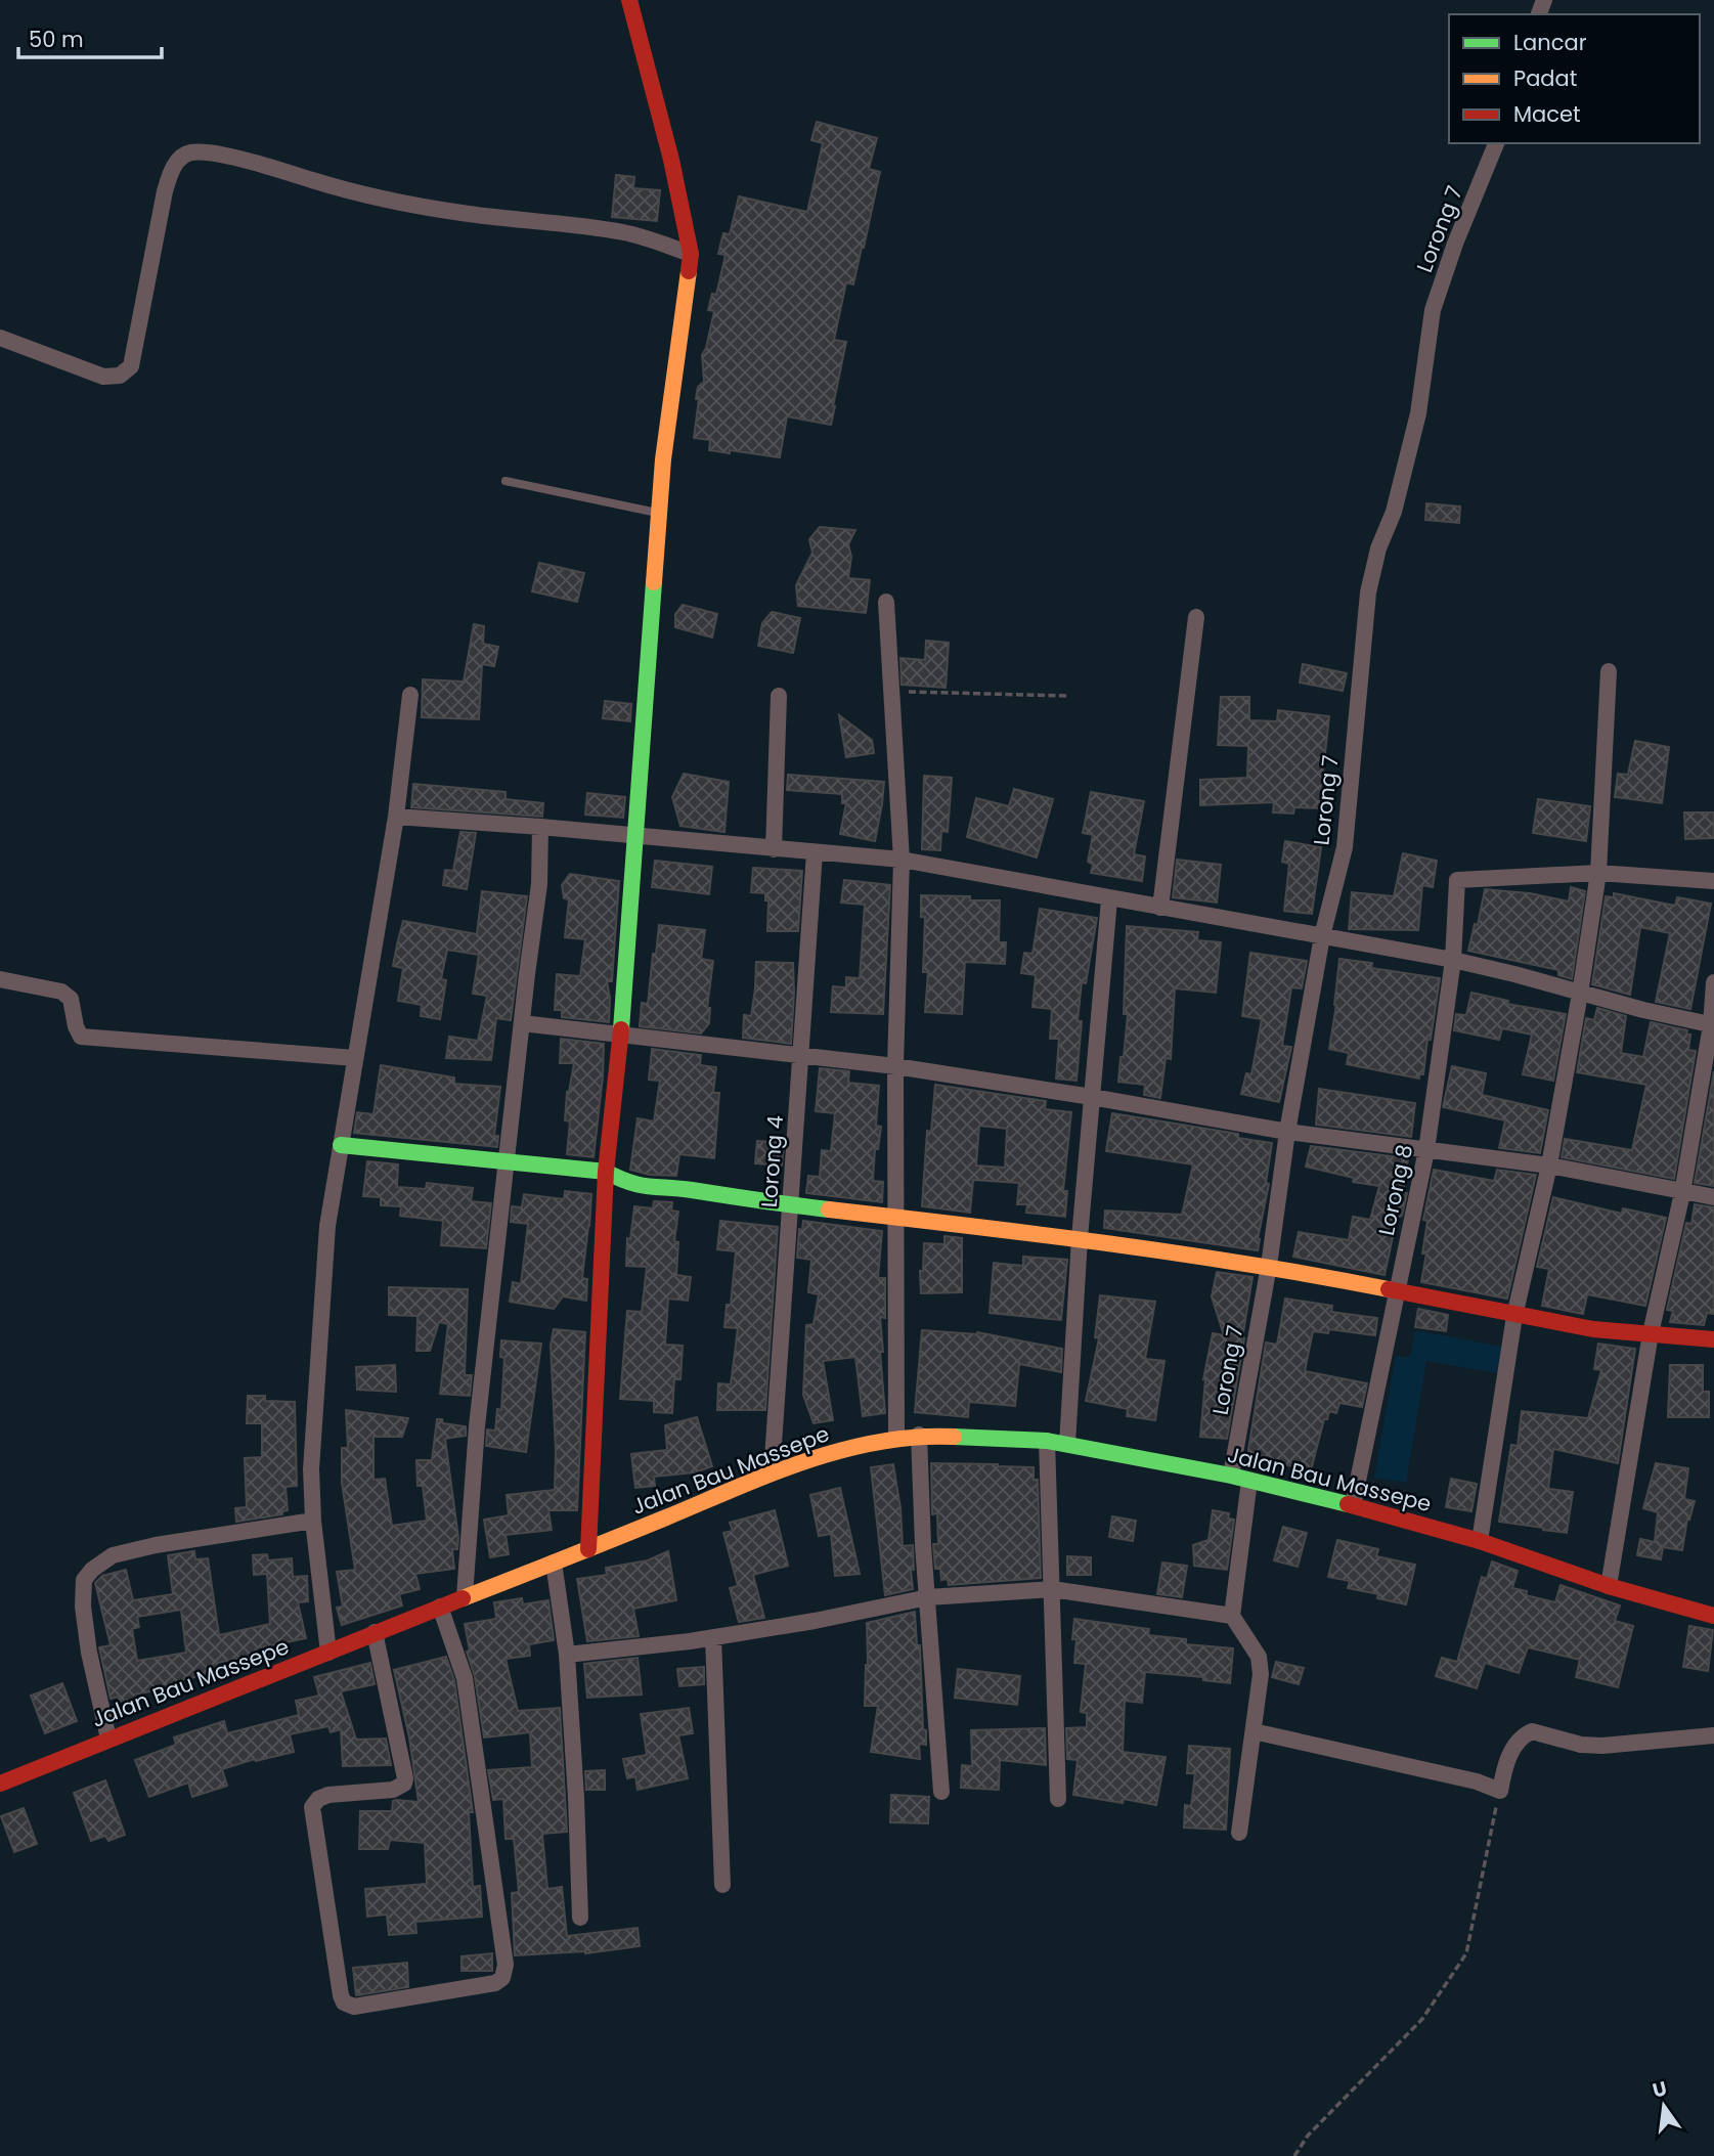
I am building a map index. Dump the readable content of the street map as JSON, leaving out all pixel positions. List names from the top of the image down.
{
  "streets": {
    "street": [
      "Lorong 7",
      "Lorong 4",
      "Lorong 8",
      "Jalan Bau Massepe"
    ]
  },
  "crossings": [
    ["Lorong 7", "Jalan Bau Massepe"],
    ["Lorong 4", "Jalan Bau Massepe"],
    ["Lorong 8", "Jalan Bau Massepe"]
  ],
  "legend": ["Lancar", "Padat", "Macet"],
  "scale_bar": "50 m",
  "north": "top"
}
